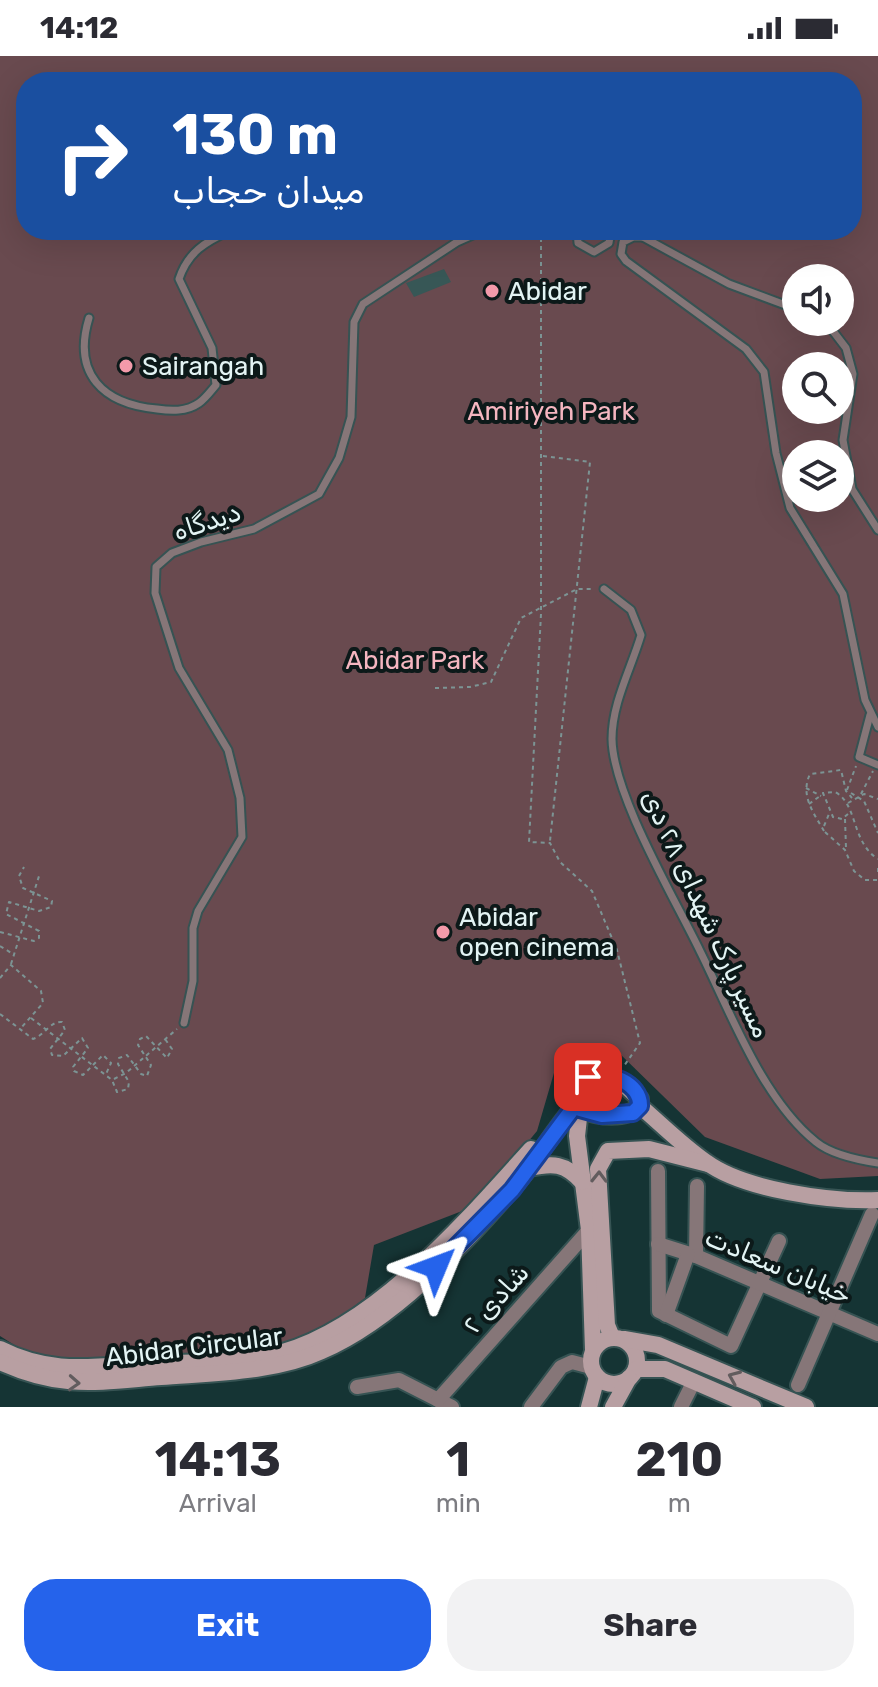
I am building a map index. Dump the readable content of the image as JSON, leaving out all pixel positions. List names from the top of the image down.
{
  "streets": {
    "main road": ["Abidar Circular"],
    "street": ["خیابان سعادت", "شادی ۲"],
    "lane": ["دیدگاه", "مسیر پارک شهدای ۲۸ دی"]
  },
  "parks": ["Amiriyeh Park", "Abidar Park"],
  "places": ["Abidar", "Sairangah", "Abidar open cinema"],
  "page": {
    "status": "14:12",
    "turn": ["130 m", "میدان حجاب"],
    "eta": [
      "14:13",
      "Arrival",
      "1",
      "min",
      "210",
      "m"
    ],
    "buttons": ["Exit", "Share"]
  }
}
